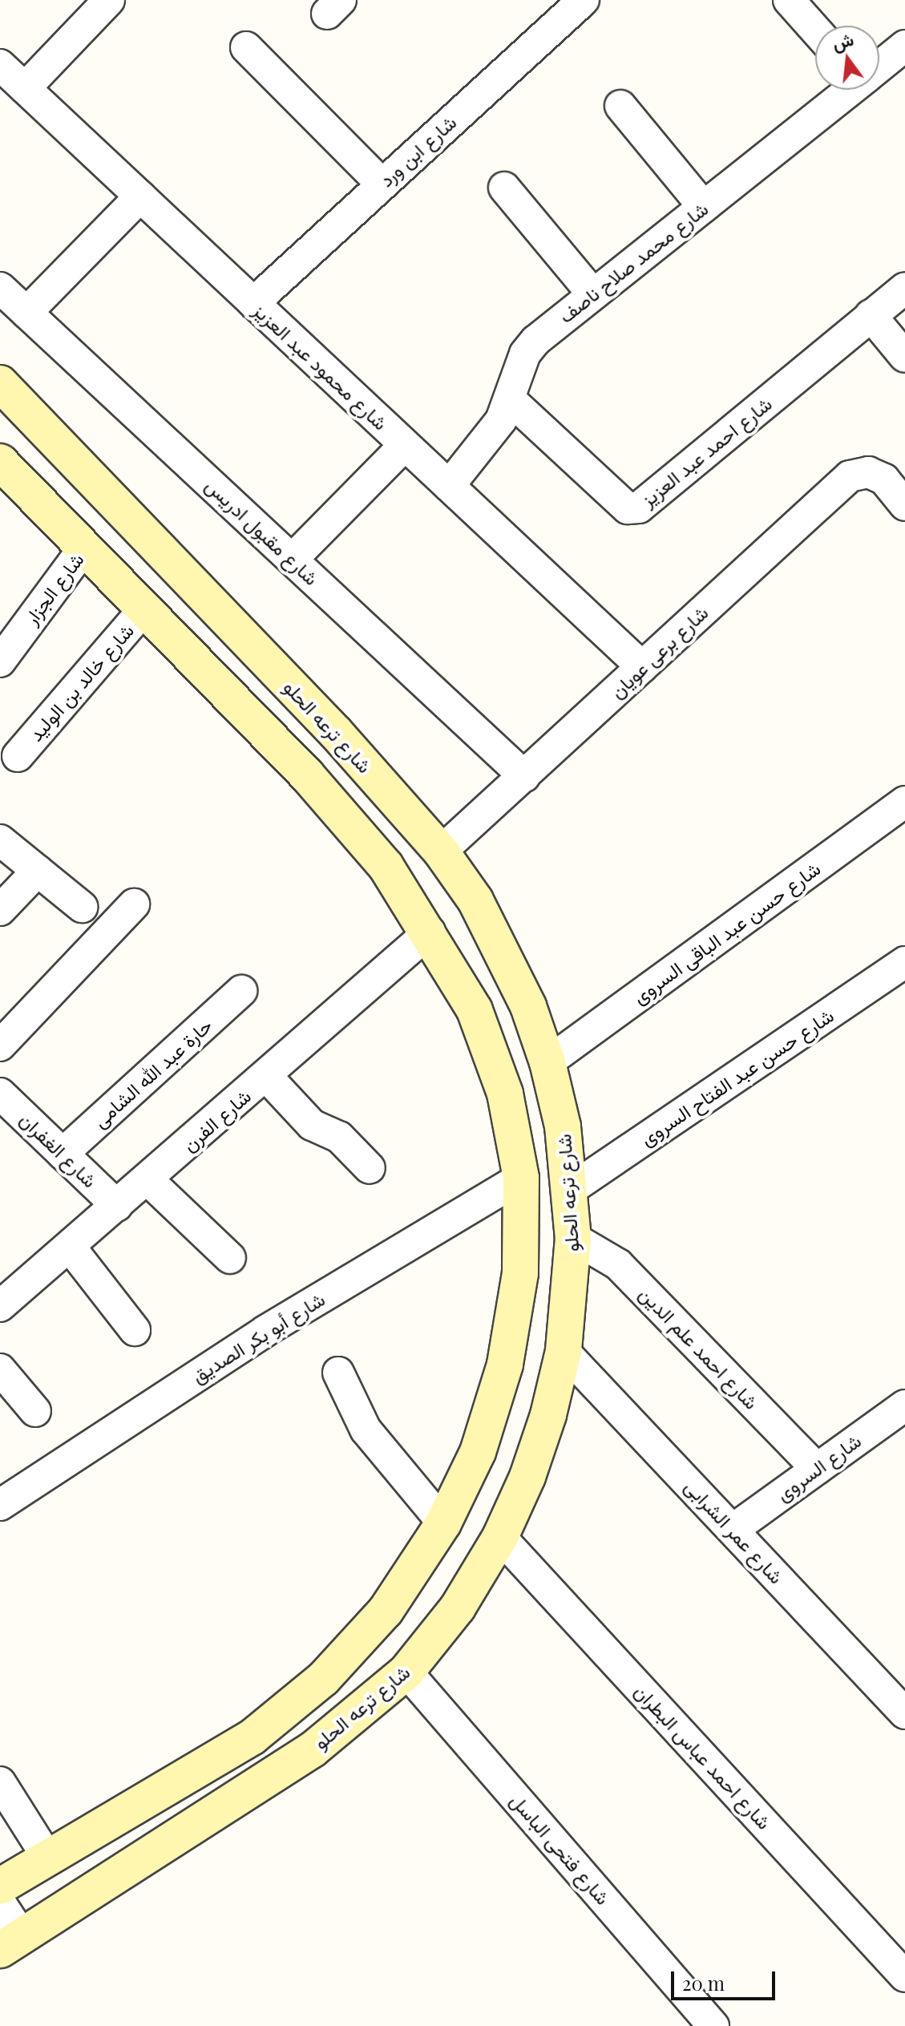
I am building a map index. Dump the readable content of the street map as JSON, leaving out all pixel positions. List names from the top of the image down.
{
  "streets": {
    "street": [
      "شارع ابن ورد",
      "شارع محمد صلاح ناصف",
      "شارع محمود عبد العزيز",
      "شارع احمد عبد العزيز",
      "شارع مقبول ادريس",
      "شارع الجزار",
      "شارع برعى عويان",
      "شارع خالد بن الوليد",
      "شارع ترعه الحلو",
      "شارع حسن عبد الباقى السروى",
      "حارة عبد الله الشامى",
      "شارع حسن عبد الفتاح السروى",
      "شارع الفرن",
      "شارع الغفران",
      "شارع أبو بكر الصديق",
      "شارع احمد علم الدين",
      "شارع السروى",
      "شارع عمر الشرابى",
      "شارع احمد عباس البطران",
      "شارع فتحى الباسل"
    ]
  },
  "crossings": [
    ["شارع ابن ورد", "شارع محمود عبد العزيز"],
    ["شارع محمد صلاح ناصف", "شارع محمود عبد العزيز"],
    ["شارع محمد صلاح ناصف", "شارع احمد عبد العزيز"],
    ["شارع محمود عبد العزيز", "شارع برعى عويان"],
    ["شارع مقبول ادريس", "شارع برعى عويان"],
    ["شارع برعى عويان", "شارع ترعه الحلو"],
    ["شارع ترعه الحلو", "شارع حسن عبد الباقى السروى"],
    ["شارع ترعه الحلو", "شارع حسن عبد الفتاح السروى"],
    ["شارع ترعه الحلو", "شارع احمد علم الدين"],
    ["شارع ترعه الحلو", "شارع عمر الشرابى"],
    ["شارع ترعه الحلو", "شارع احمد عباس البطران"],
    ["شارع ترعه الحلو", "شارع فتحى الباسل"],
    ["حارة عبد الله الشامى", "شارع الغفران"],
    ["شارع الفرن", "شارع الغفران"],
    ["شارع احمد علم الدين", "شارع السروى"],
    ["شارع السروى", "شارع عمر الشرابى"]
  ],
  "scale_bar": "20 m",
  "north": "top"
}
